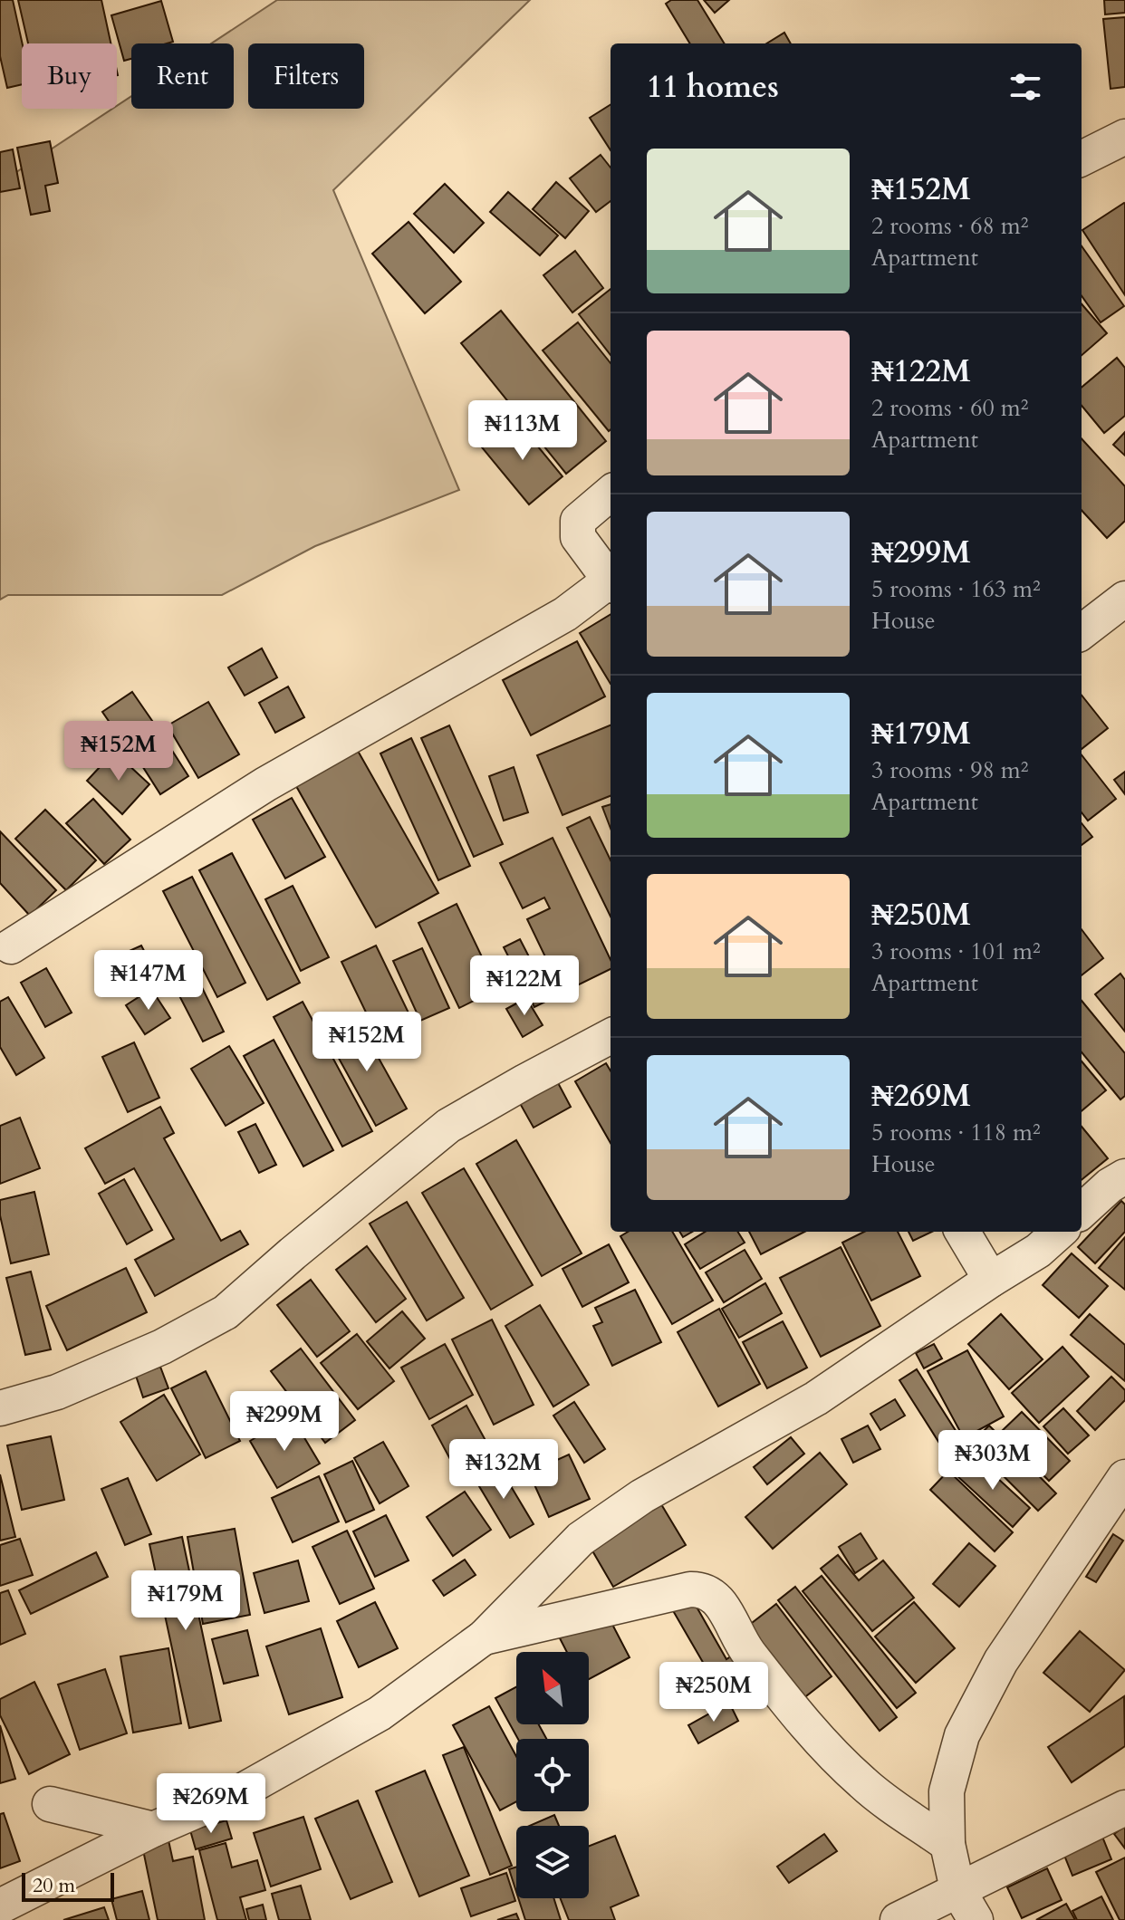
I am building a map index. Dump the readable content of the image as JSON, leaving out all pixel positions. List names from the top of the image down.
{
  "scale_bar": "20 m",
  "north": "top left",
  "page": {
    "chip": ["Buy", "Rent", "Filters"],
    "heading": "11 homes",
    "list": [
      {
        "name": "₦152M",
        "note": "2 rooms · 68 m² · Apartment"
      },
      {
        "name": "₦122M",
        "note": "2 rooms · 60 m² · Apartment"
      },
      {
        "name": "₦299M",
        "note": "5 rooms · 163 m² · House"
      },
      {
        "name": "₦179M",
        "note": "3 rooms · 98 m² · Apartment"
      },
      {
        "name": "₦250M",
        "note": "3 rooms · 101 m² · Apartment"
      },
      {
        "name": "₦269M",
        "note": "5 rooms · 118 m² · House"
      }
    ],
    "price": [
      "₦113M",
      "₦152M",
      "₦147M",
      "₦122M",
      "₦152M",
      "₦299M",
      "₦303M",
      "₦132M",
      "₦179M",
      "₦250M",
      "₦269M"
    ],
    "scale": "20 m"
  }
}
